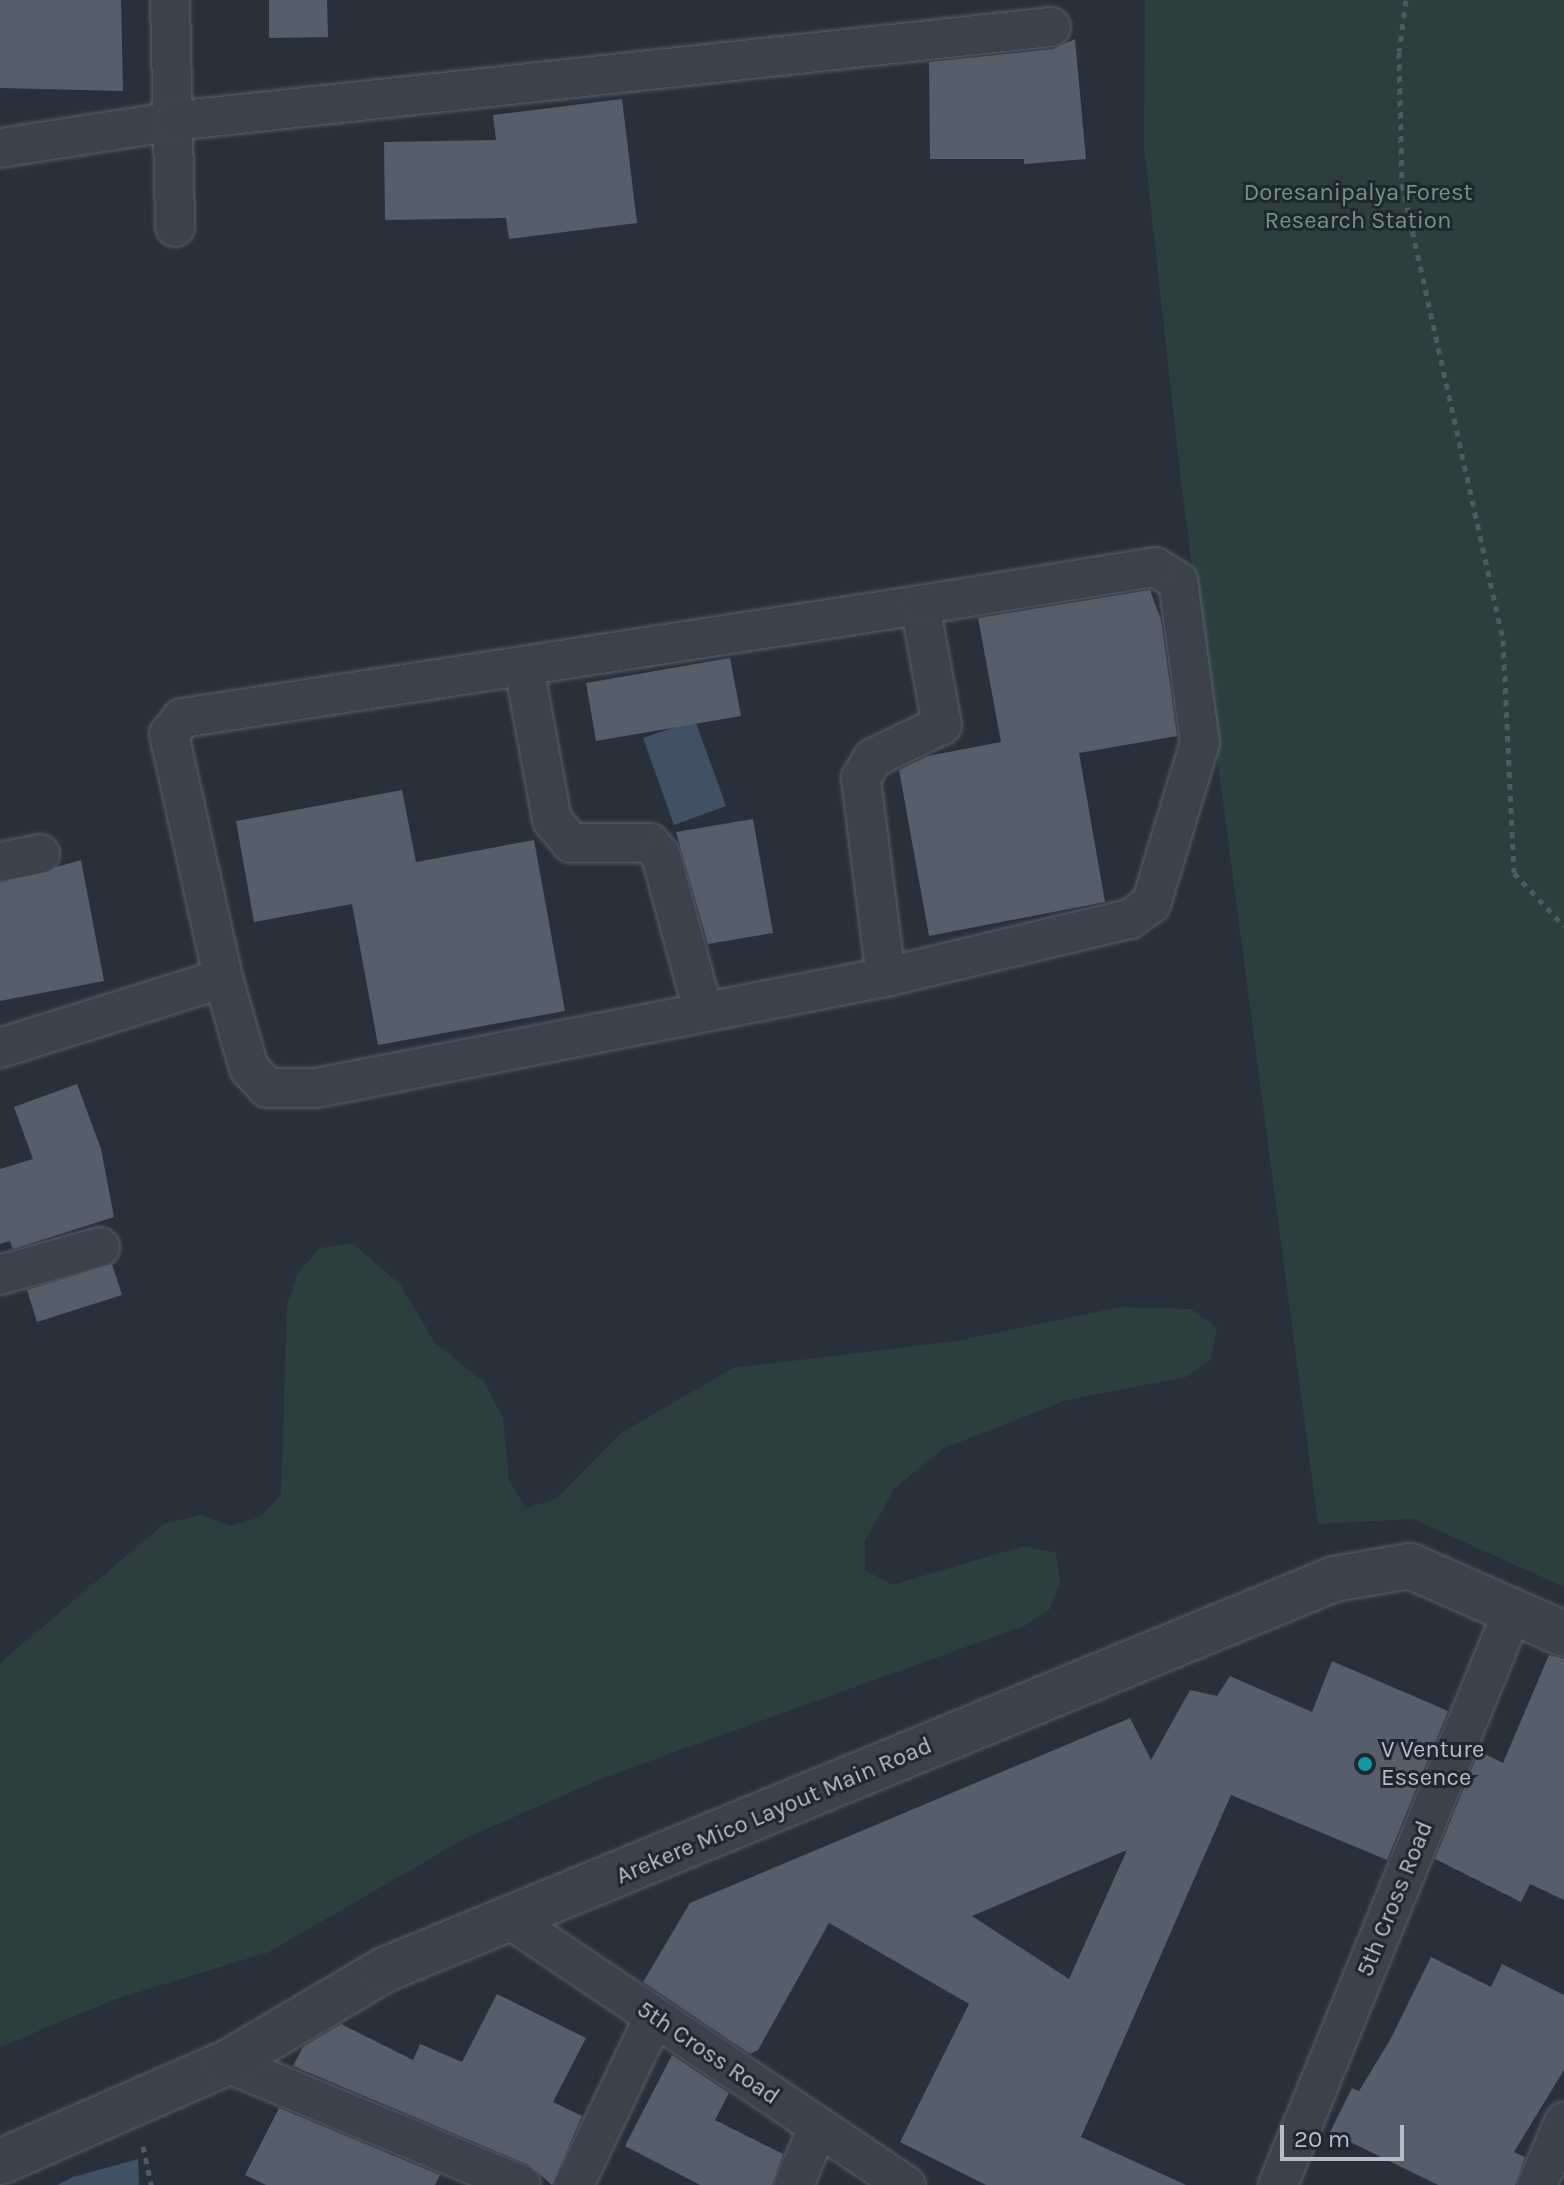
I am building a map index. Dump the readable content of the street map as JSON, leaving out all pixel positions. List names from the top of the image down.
{
  "streets": {
    "street": ["Arekere Mico Layout Main Road", "5th Cross Road"]
  },
  "crossings": [
    ["Arekere Mico Layout Main Road", "5th Cross Road"]
  ],
  "parks": ["Doresanipalya Forest Research Station"],
  "places": ["V Venture Essence"],
  "scale_bar": "20 m"
}
